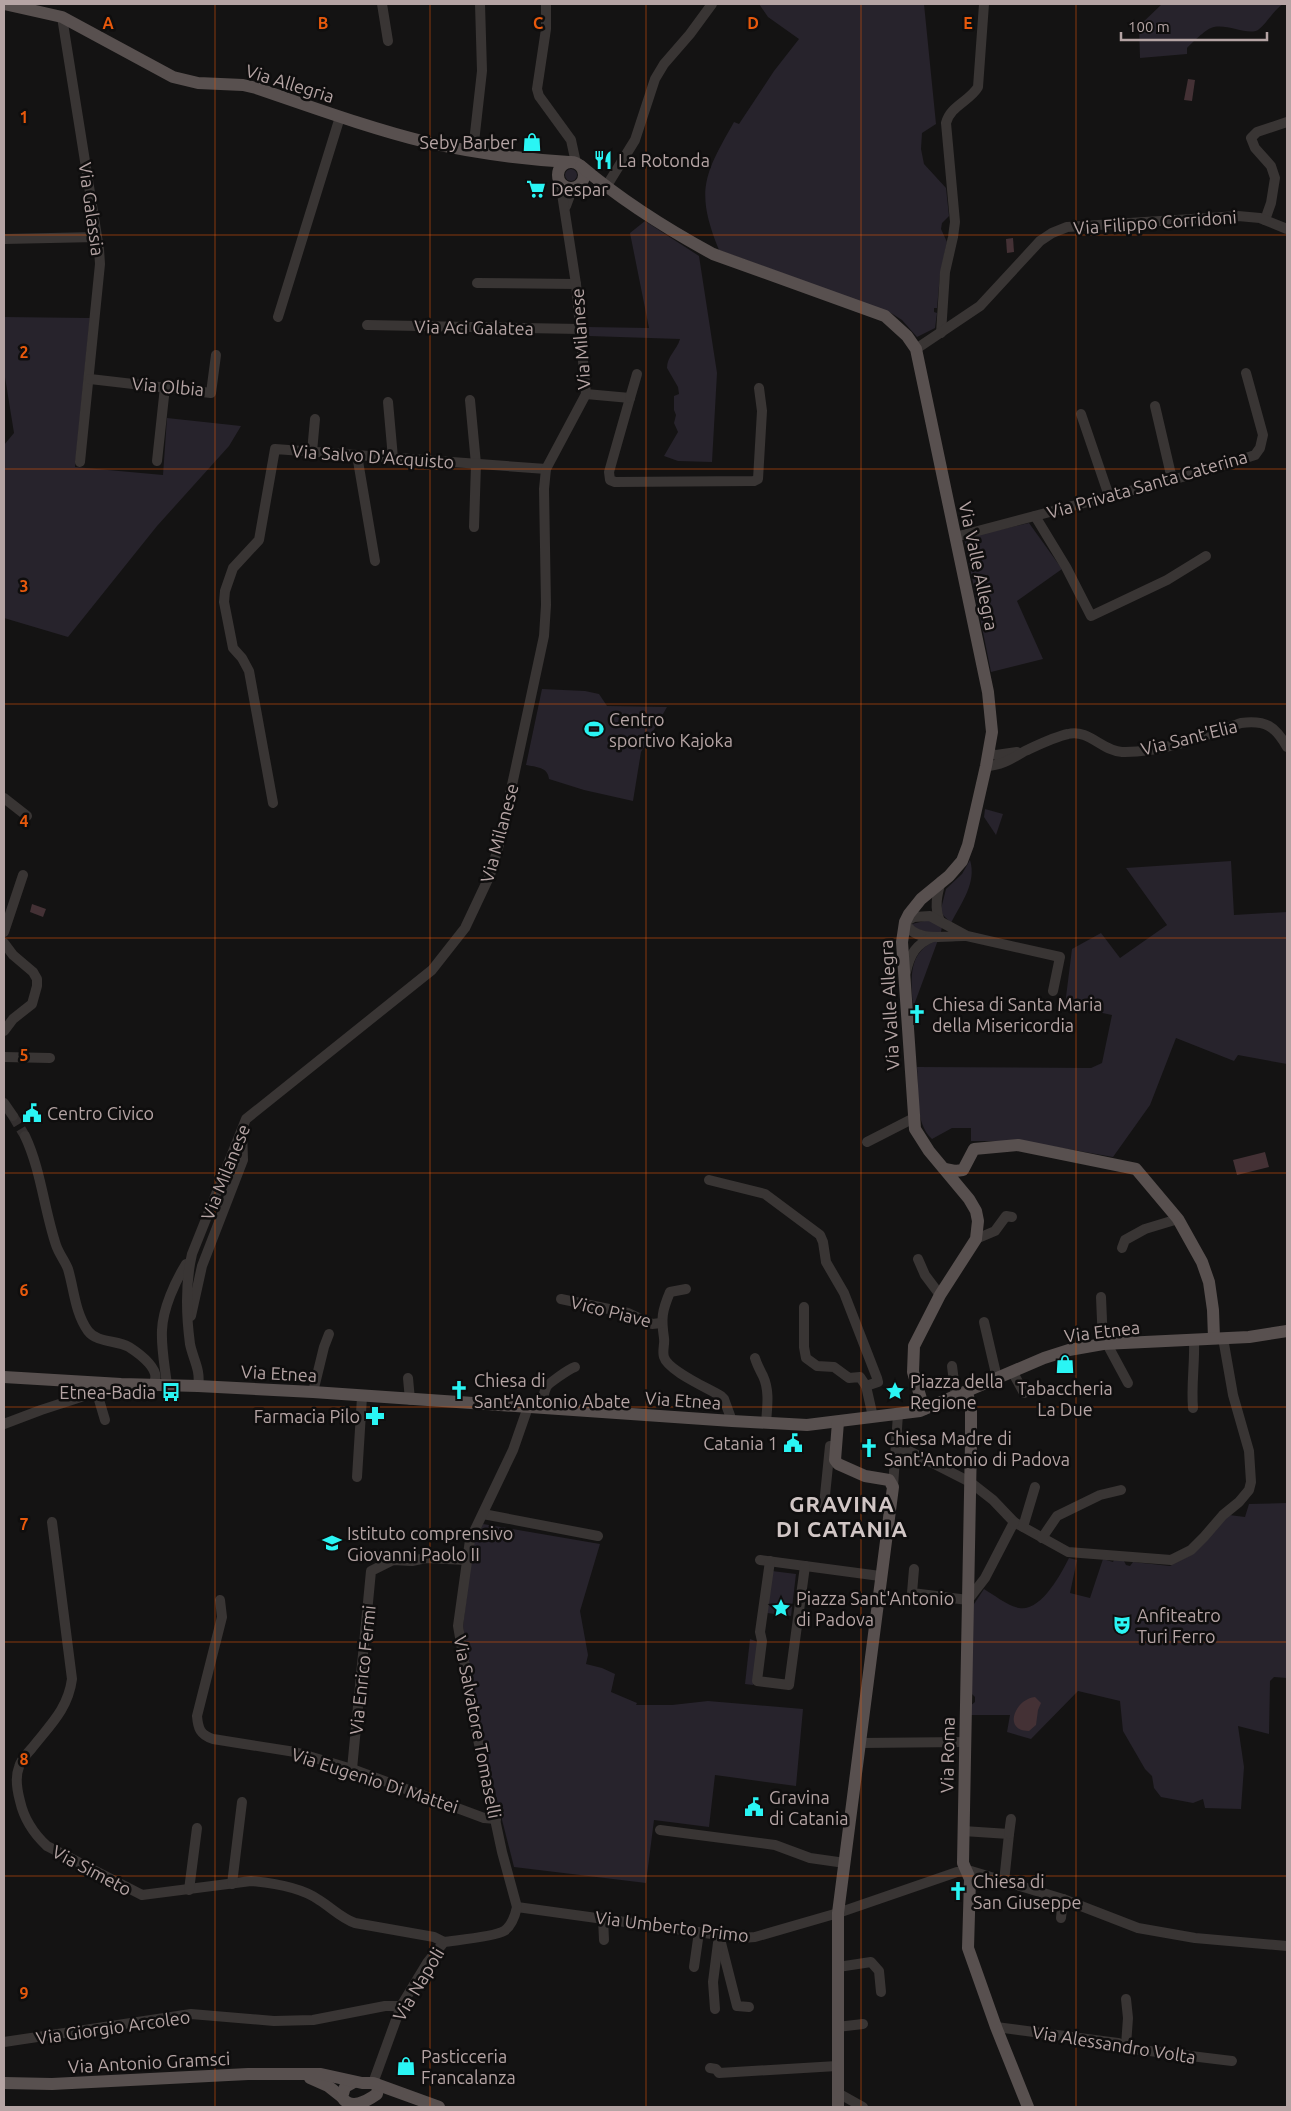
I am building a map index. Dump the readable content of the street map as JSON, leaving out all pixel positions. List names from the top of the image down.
{
  "streets": {
    "main road": [
      "Via Allegria",
      "Via Valle Allegra",
      "Via Etnea",
      "Via Roma",
      "Via Antonio Gramsci"
    ],
    "street": [
      "Via Galassia",
      "Via Filippo Corridoni",
      "Via Aci Galatea",
      "Via Milanese",
      "Via Olbia",
      "Via Salvo D'Acquisto",
      "Via Privata Santa Caterina",
      "Via Sant'Elia",
      "Vico Piave",
      "Via Enrico Fermi",
      "Via Salvatore Tomaselli",
      "Via Eugenio Di Mattei",
      "Via Simeto",
      "Via Umberto Primo",
      "Via Napoli",
      "Via Giorgio Arcoleo",
      "Via Alessandro Volta"
    ]
  },
  "crossings": [
    ["Via Allegria", "Via Galassia"],
    ["Via Galassia", "Via Olbia"],
    ["Via Filippo Corridoni", "Via Valle Allegra"],
    ["Via Aci Galatea", "Via Milanese"],
    ["Via Milanese", "Via Salvo D'Acquisto"],
    ["Via Milanese", "Via Valle Allegra"],
    ["Via Milanese", "Via Etnea"],
    ["Via Privata Santa Caterina", "Via Valle Allegra"],
    ["Via Etnea", "Via Salvatore Tomaselli"],
    ["Via Etnea", "Via Roma"],
    ["Via Enrico Fermi", "Via Salvatore Tomaselli"],
    ["Via Enrico Fermi", "Via Eugenio Di Mattei"],
    ["Via Salvatore Tomaselli", "Via Eugenio Di Mattei"],
    ["Via Salvatore Tomaselli", "Via Umberto Primo"],
    ["Via Salvatore Tomaselli", "Via Napoli"],
    ["Via Roma", "Via Umberto Primo"],
    ["Via Roma", "Via Alessandro Volta"],
    ["Via Simeto", "Via Napoli"],
    ["Via Umberto Primo", "Via Napoli"],
    ["Via Napoli", "Via Giorgio Arcoleo"],
    ["Via Napoli", "Via Antonio Gramsci"]
  ],
  "districts": ["GRAVINA DI CATANIA"],
  "places": {
    "shop": ["Seby Barber", "Tabaccheria La Due", "Pasticceria Francalanza"],
    "restaurant": ["La Rotonda"],
    "supermarket": ["Despar"],
    "sports": ["Centro sportivo Kajoka"],
    "church": [
      "Chiesa di Santa Maria della Misericordia",
      "Chiesa di Sant'Antonio Abate",
      "Chiesa Madre di Sant'Antonio di Padova",
      "Chiesa di San Giuseppe"
    ],
    "public building": ["Centro Civico", "Catania 1", "Gravina di Catania"],
    "place": ["Piazza della Regione", "Piazza Sant'Antonio di Padova"],
    "bus stop": ["Etnea-Badia"],
    "pharmacy": ["Farmacia Pilo"],
    "school or university": ["Istituto comprensivo Giovanni Paolo II"],
    "theatre": ["Anfiteatro Turi Ferro"]
  },
  "scale_bar": "100 m",
  "grid": {
    "columns": [
      "A",
      "B",
      "C",
      "D",
      "E"
    ],
    "rows": [
      "1",
      "2",
      "3",
      "4",
      "5",
      "6",
      "7",
      "8",
      "9"
    ]
  }
}
